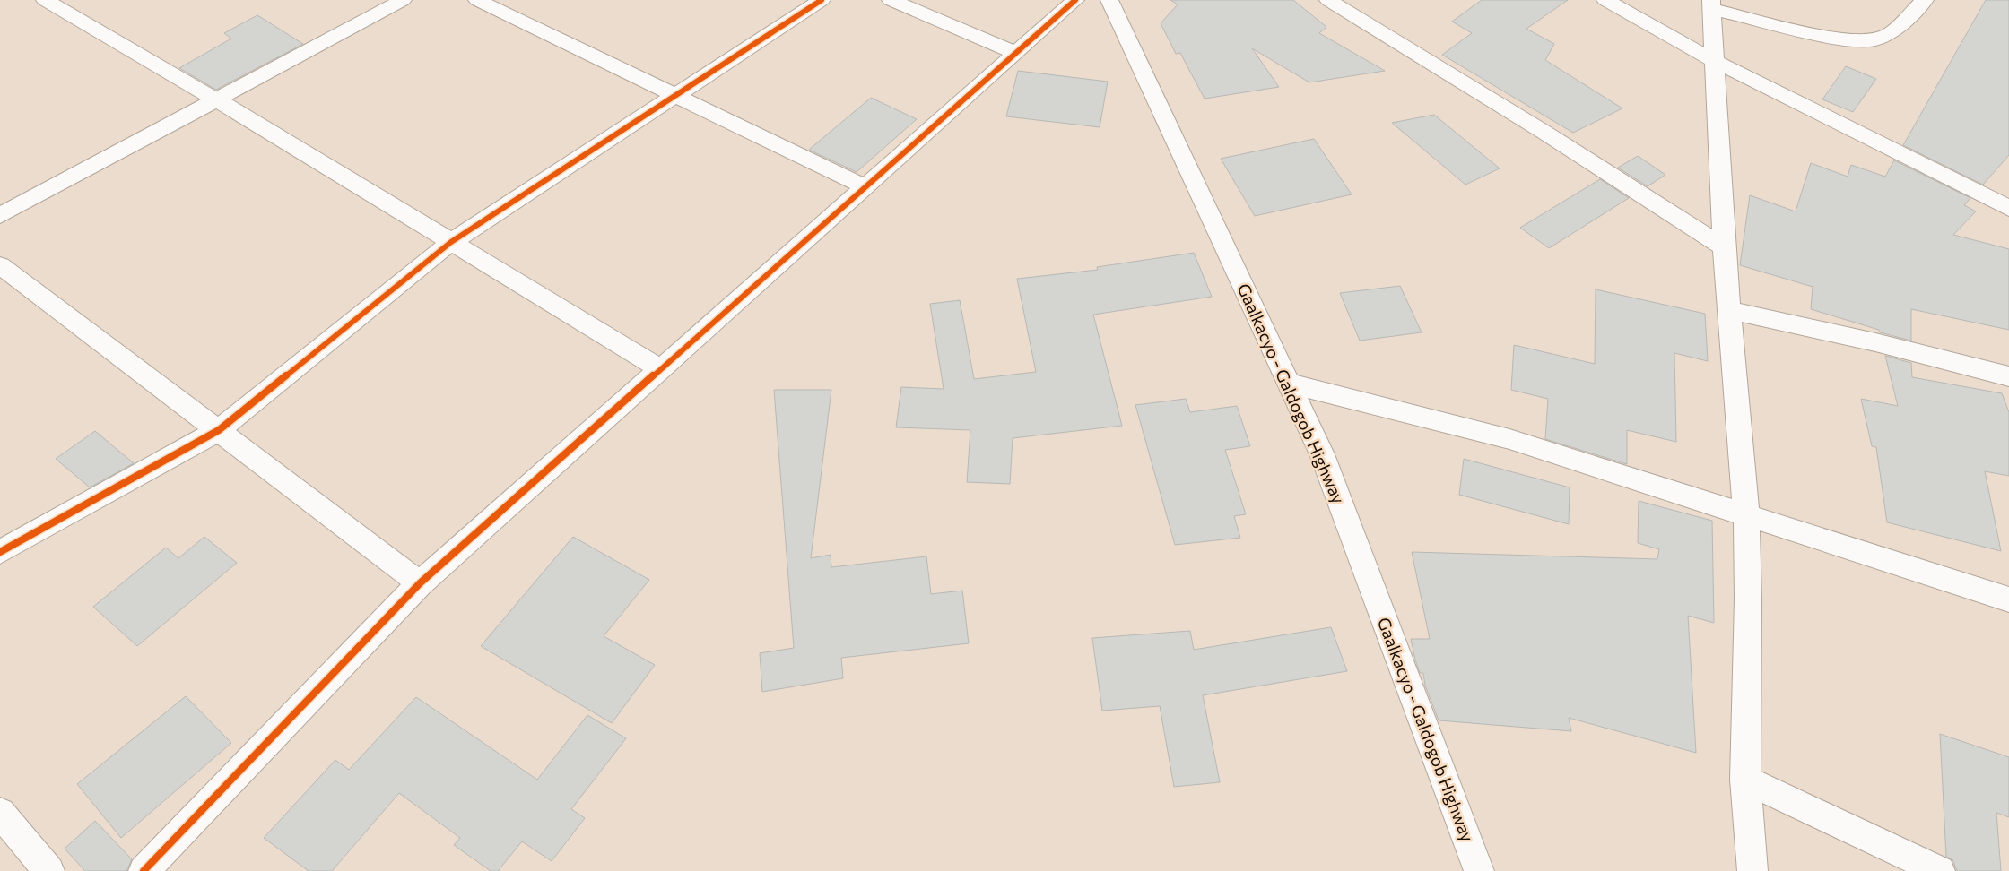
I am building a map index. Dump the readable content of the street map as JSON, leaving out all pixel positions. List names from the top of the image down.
{
  "streets": {
    "street": ["Gaalkacyo - Galdogob Highway"]
  }
}
